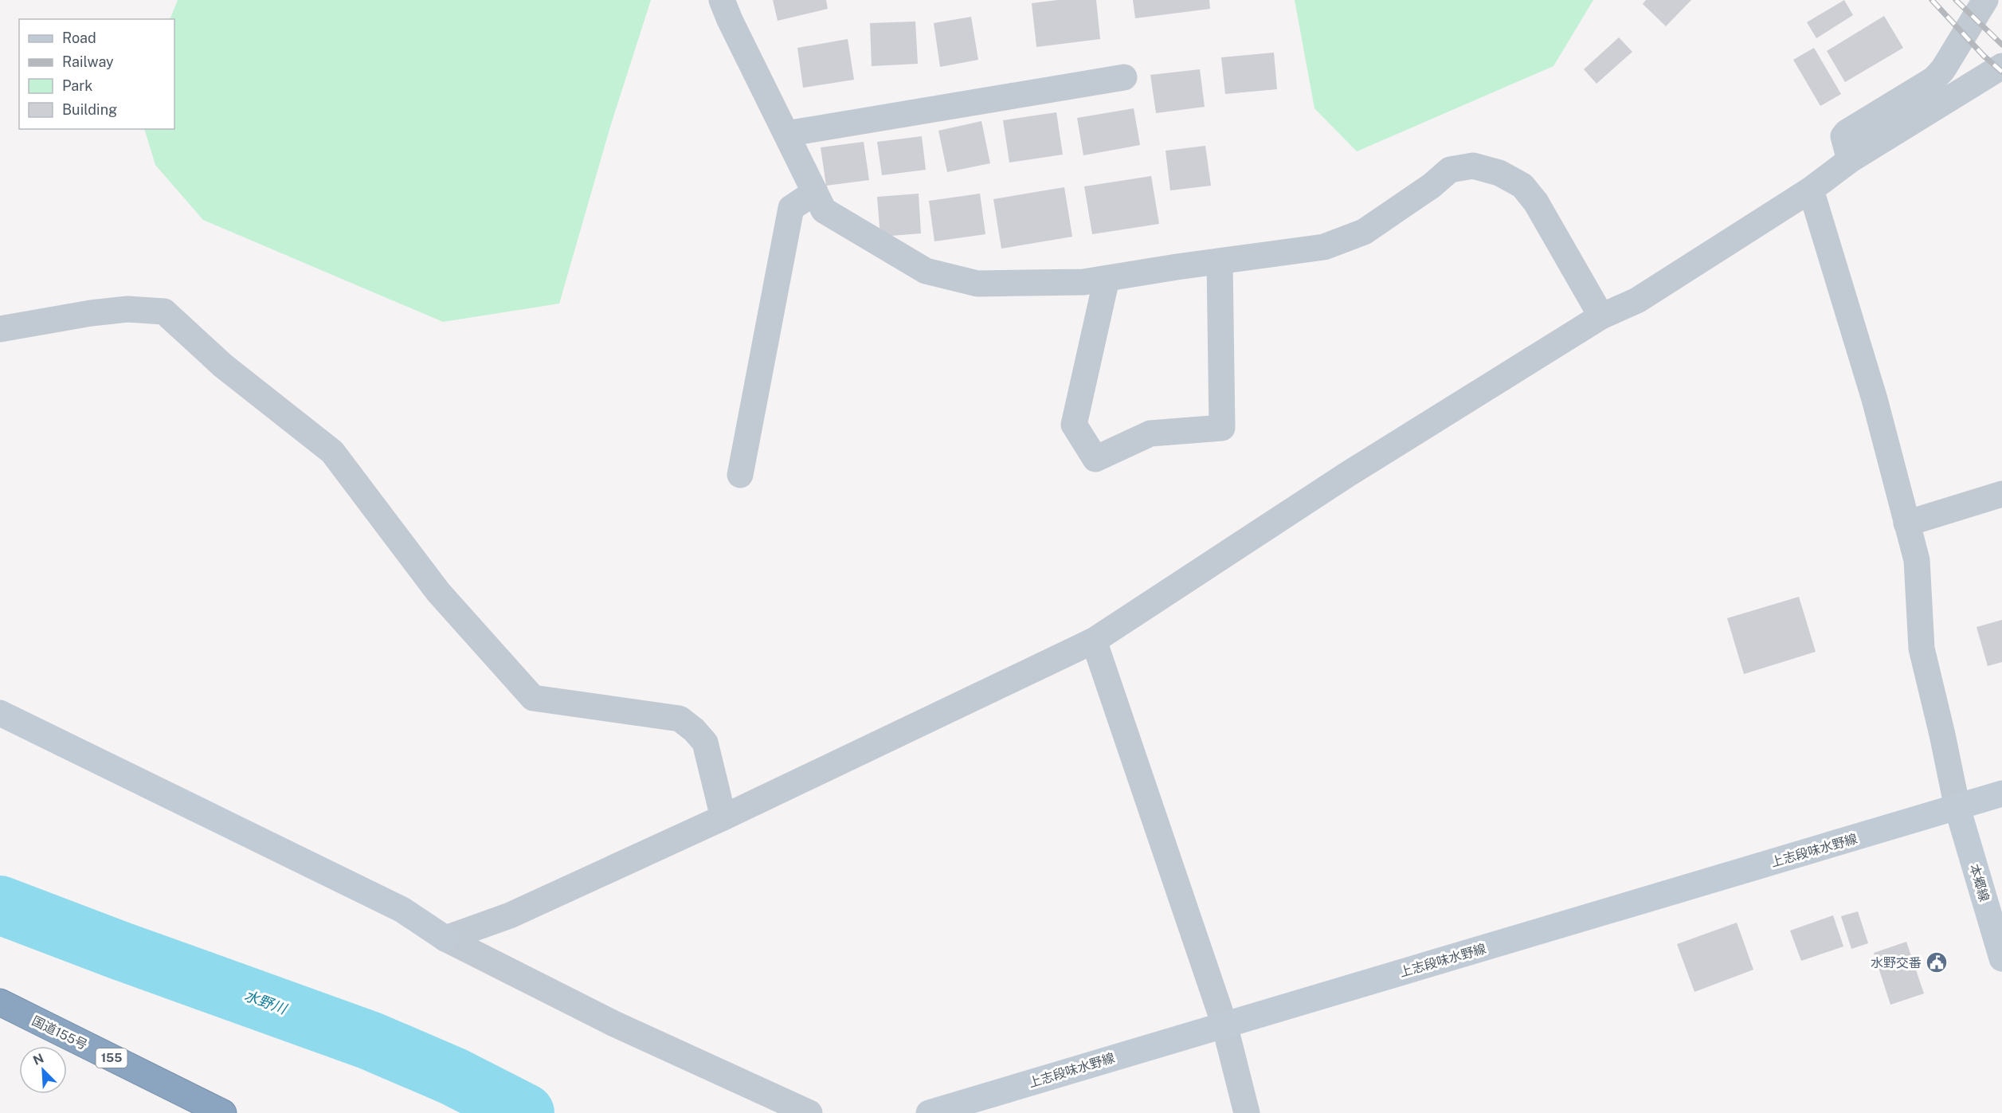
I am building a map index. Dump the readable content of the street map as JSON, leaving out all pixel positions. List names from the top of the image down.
{
  "streets": {
    "highway": ["国道155号", "155"],
    "street": ["上志段味水野線", "本郷線"]
  },
  "crossings": [
    ["上志段味水野線", "本郷線"]
  ],
  "water": ["水野川"],
  "places": {
    "public building": ["水野交番"]
  },
  "legend": [
    "Road",
    "Railway",
    "Park",
    "Building"
  ],
  "north": "top left"
}
